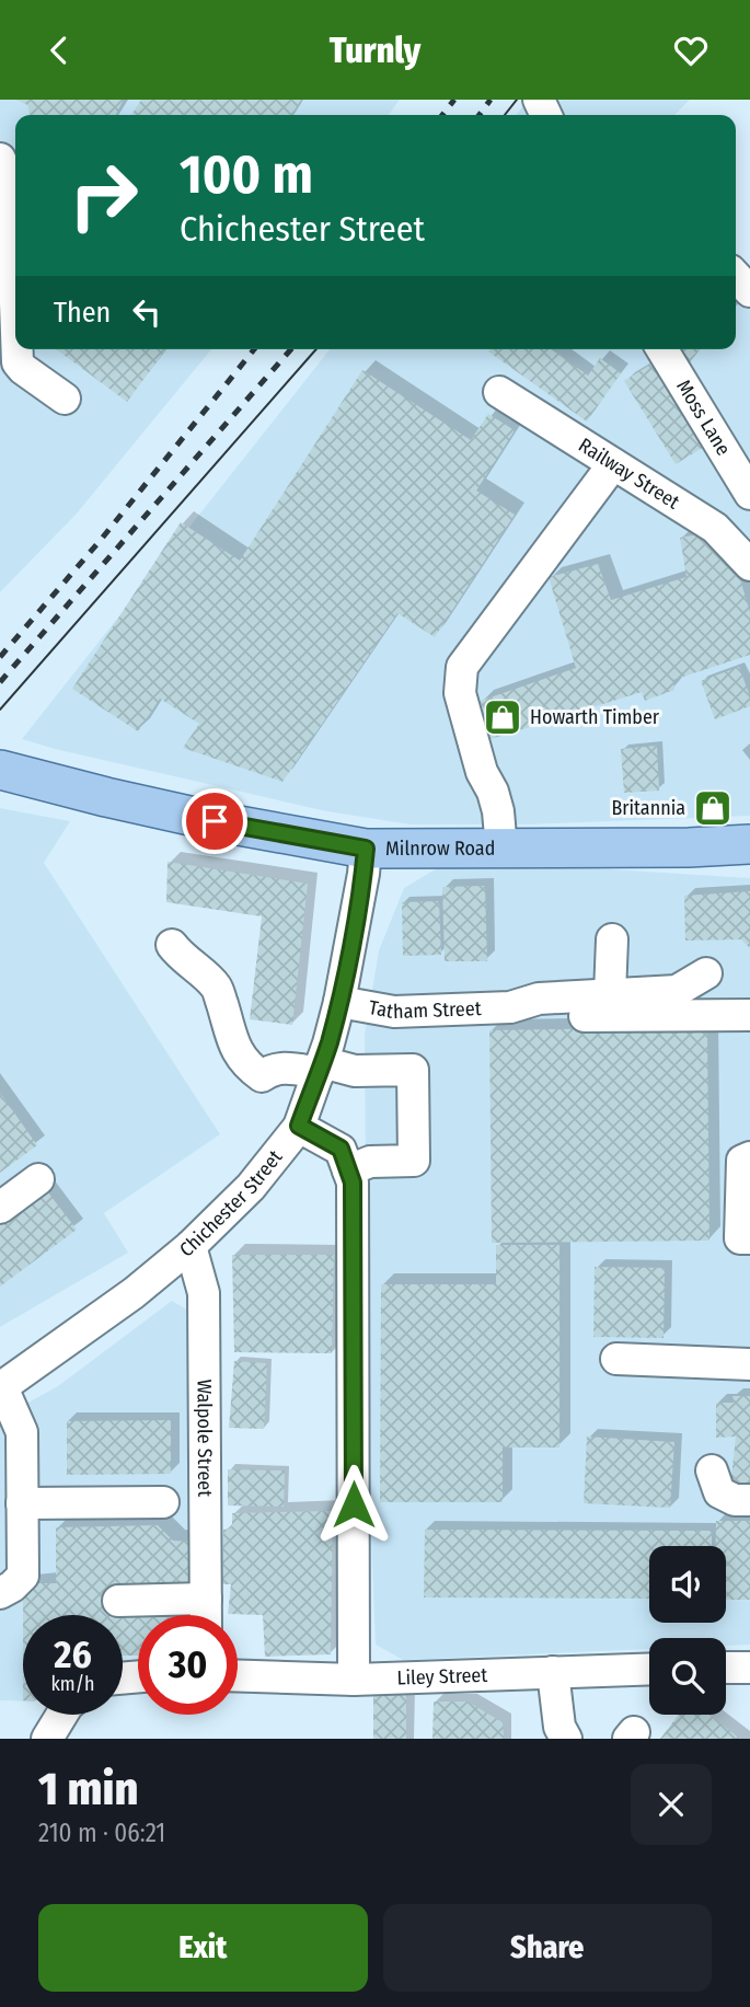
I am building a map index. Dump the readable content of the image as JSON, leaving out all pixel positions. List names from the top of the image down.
{
  "streets": {
    "main road": ["Milnrow Road"],
    "street": [
      "Moss Lane",
      "Railway Street",
      "Tatham Street",
      "Chichester Street",
      "Walpole Street",
      "Liley Street"
    ]
  },
  "crossings": [
    ["Milnrow Road", "Chichester Street"],
    ["Tatham Street", "Chichester Street"],
    ["Chichester Street", "Walpole Street"]
  ],
  "places": {
    "shop": ["Howarth Timber", "Britannia"]
  },
  "page": {
    "header": "Turnly",
    "turn": ["100 m", "Chichester Street"],
    "then": "Then",
    "speed": "26 km/h",
    "limit": "30",
    "heading": ["1 min", "210 m · 06:21"],
    "buttons": ["Exit", "Share"]
  }
}
